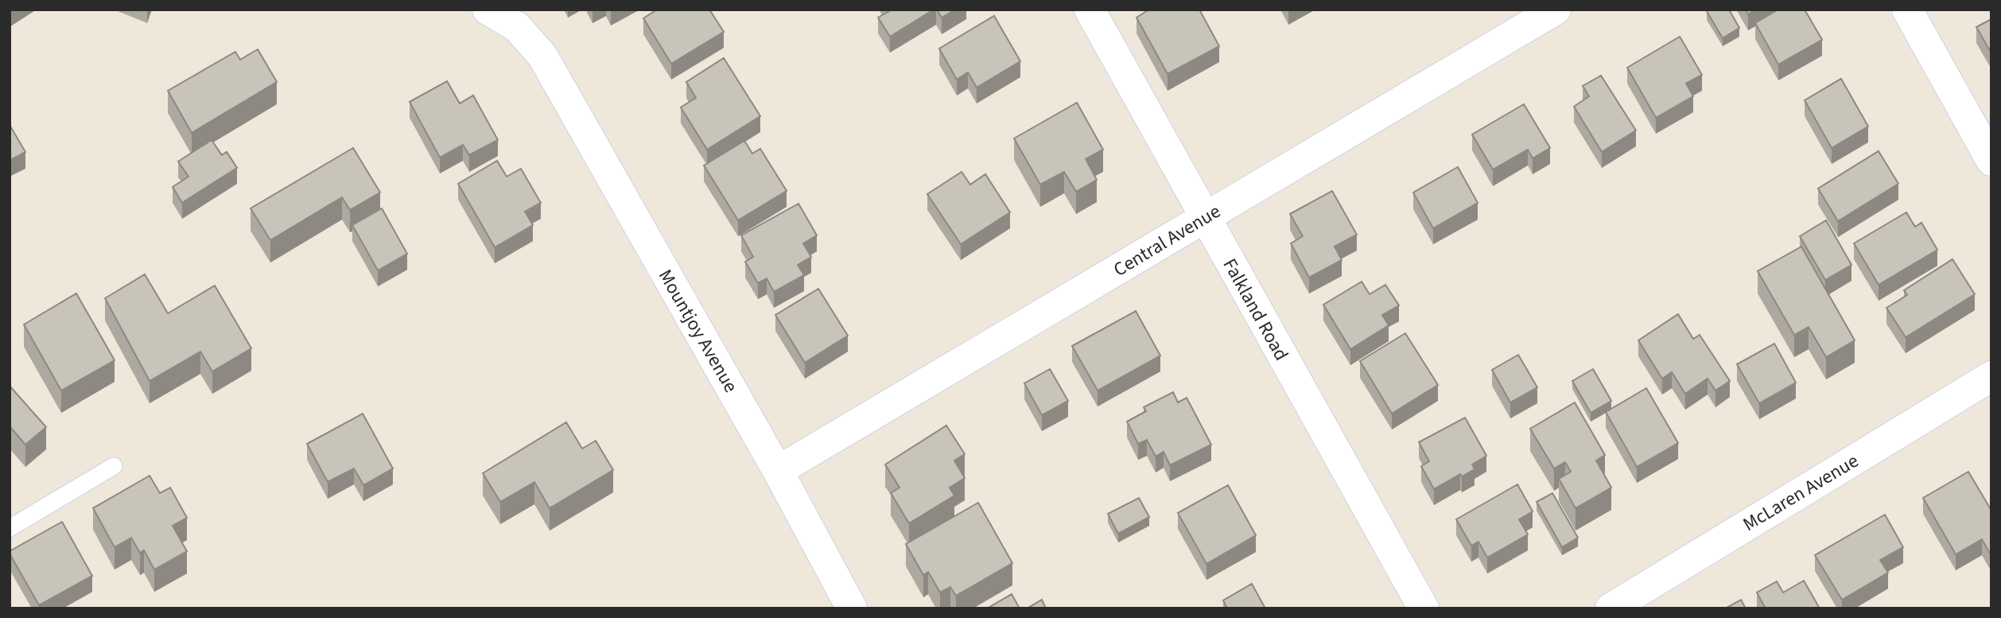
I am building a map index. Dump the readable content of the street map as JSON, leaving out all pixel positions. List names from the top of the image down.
{
  "streets": {
    "street": [
      "Central Avenue",
      "Falkland Road",
      "Mountjoy Avenue",
      "McLaren Avenue"
    ]
  },
  "crossings": [
    ["Central Avenue", "Falkland Road"],
    ["Central Avenue", "Mountjoy Avenue"]
  ]
}
